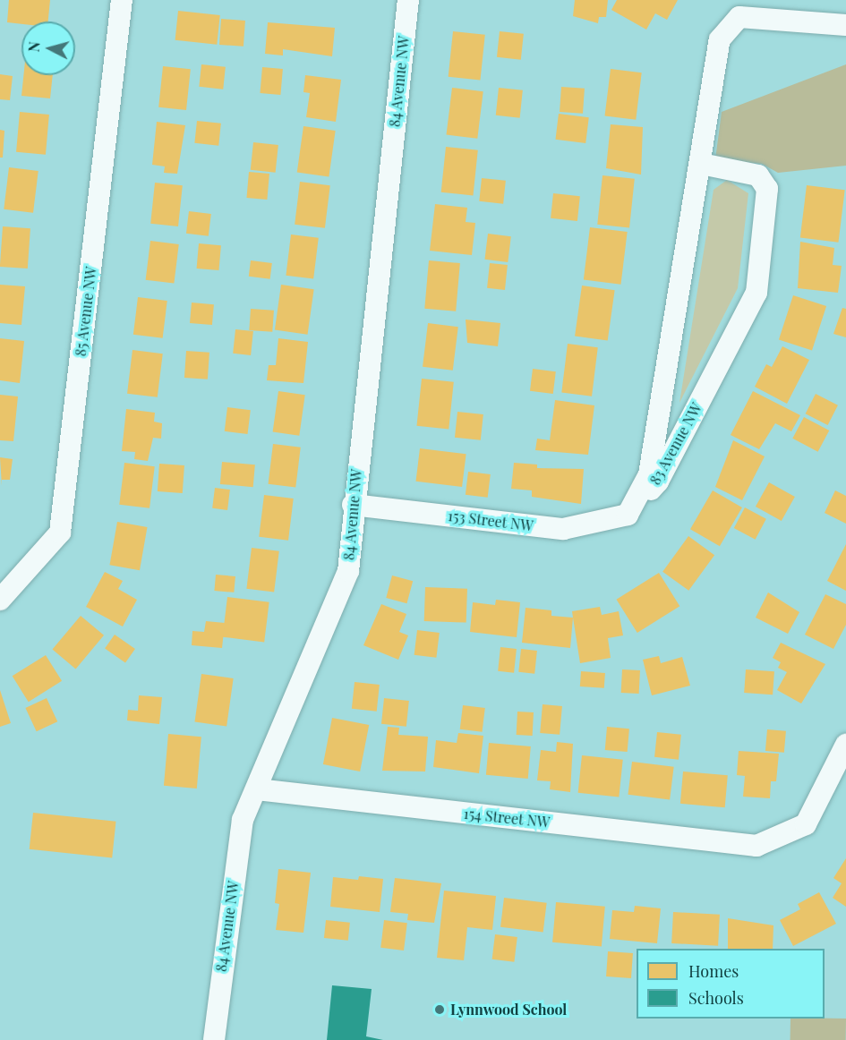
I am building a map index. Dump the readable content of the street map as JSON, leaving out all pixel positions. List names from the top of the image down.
{
  "streets": {
    "street": [
      "84 Avenue NW",
      "85 Avenue NW",
      "83 Avenue NW",
      "153 Street NW",
      "154 Street NW"
    ]
  },
  "crossings": [
    ["84 Avenue NW", "153 Street NW"],
    ["84 Avenue NW", "154 Street NW"],
    ["83 Avenue NW", "153 Street NW"]
  ],
  "places": ["Lynnwood School"],
  "legend": ["Homes", "Schools"],
  "north": "left"
}
